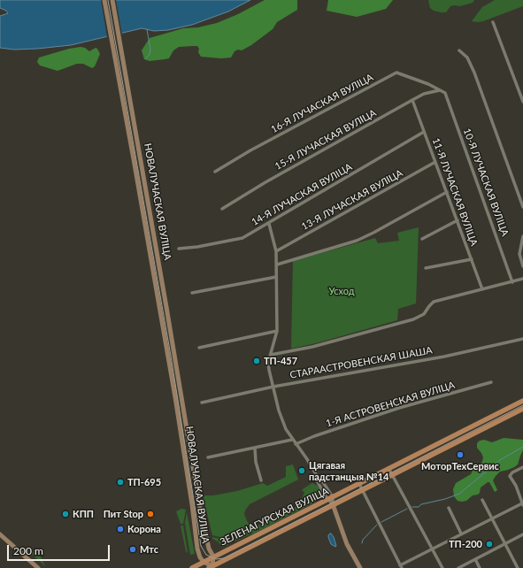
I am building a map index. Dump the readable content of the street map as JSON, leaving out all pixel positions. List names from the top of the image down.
{
  "streets": {
    "main road": ["НОВАЛУЧАСКАЯ ВУЛІЦА", "ЗЕЛЕНАГУРСКАЯ ВУЛІЦА"],
    "street": [
      "16-Я ЛУЧАСКАЯ ВУЛІЦА",
      "15-Я ЛУЧАСКАЯ ВУЛІЦА",
      "10-Я ЛУЧАСКАЯ ВУЛІЦА",
      "11-Я ЛУЧАСКАЯ ВУЛІЦА",
      "14-Я ЛУЧАСКАЯ ВУЛІЦА",
      "13-Я ЛУЧАСКАЯ ВУЛІЦА",
      "СТАРААСТРОВЕНСКАЯ ШАША",
      "1-Я АСТРОВЕНСКАЯ ВУЛІЦА"
    ]
  },
  "crossings": [
    ["16-Я ЛУЧАСКАЯ ВУЛІЦА", "15-Я ЛУЧАСКАЯ ВУЛІЦА"],
    ["16-Я ЛУЧАСКАЯ ВУЛІЦА", "10-Я ЛУЧАСКАЯ ВУЛІЦА"],
    ["15-Я ЛУЧАСКАЯ ВУЛІЦА", "10-Я ЛУЧАСКАЯ ВУЛІЦА"],
    ["15-Я ЛУЧАСКАЯ ВУЛІЦА", "11-Я ЛУЧАСКАЯ ВУЛІЦА"],
    ["11-Я ЛУЧАСКАЯ ВУЛІЦА", "14-Я ЛУЧАСКАЯ ВУЛІЦА"],
    ["11-Я ЛУЧАСКАЯ ВУЛІЦА", "13-Я ЛУЧАСКАЯ ВУЛІЦА"],
    ["НОВАЛУЧАСКАЯ ВУЛІЦА", "ЗЕЛЕНАГУРСКАЯ ВУЛІЦА"]
  ],
  "parks": ["Усход"],
  "places": [
    "ТП-457",
    "МоторТехСервис",
    "Цягавая падстанцыя №14",
    "ТП-695",
    "КПП",
    "Пит Stop",
    "Корона",
    "ТП-200",
    "Мтс"
  ],
  "scale_bar": "200 m"
}
